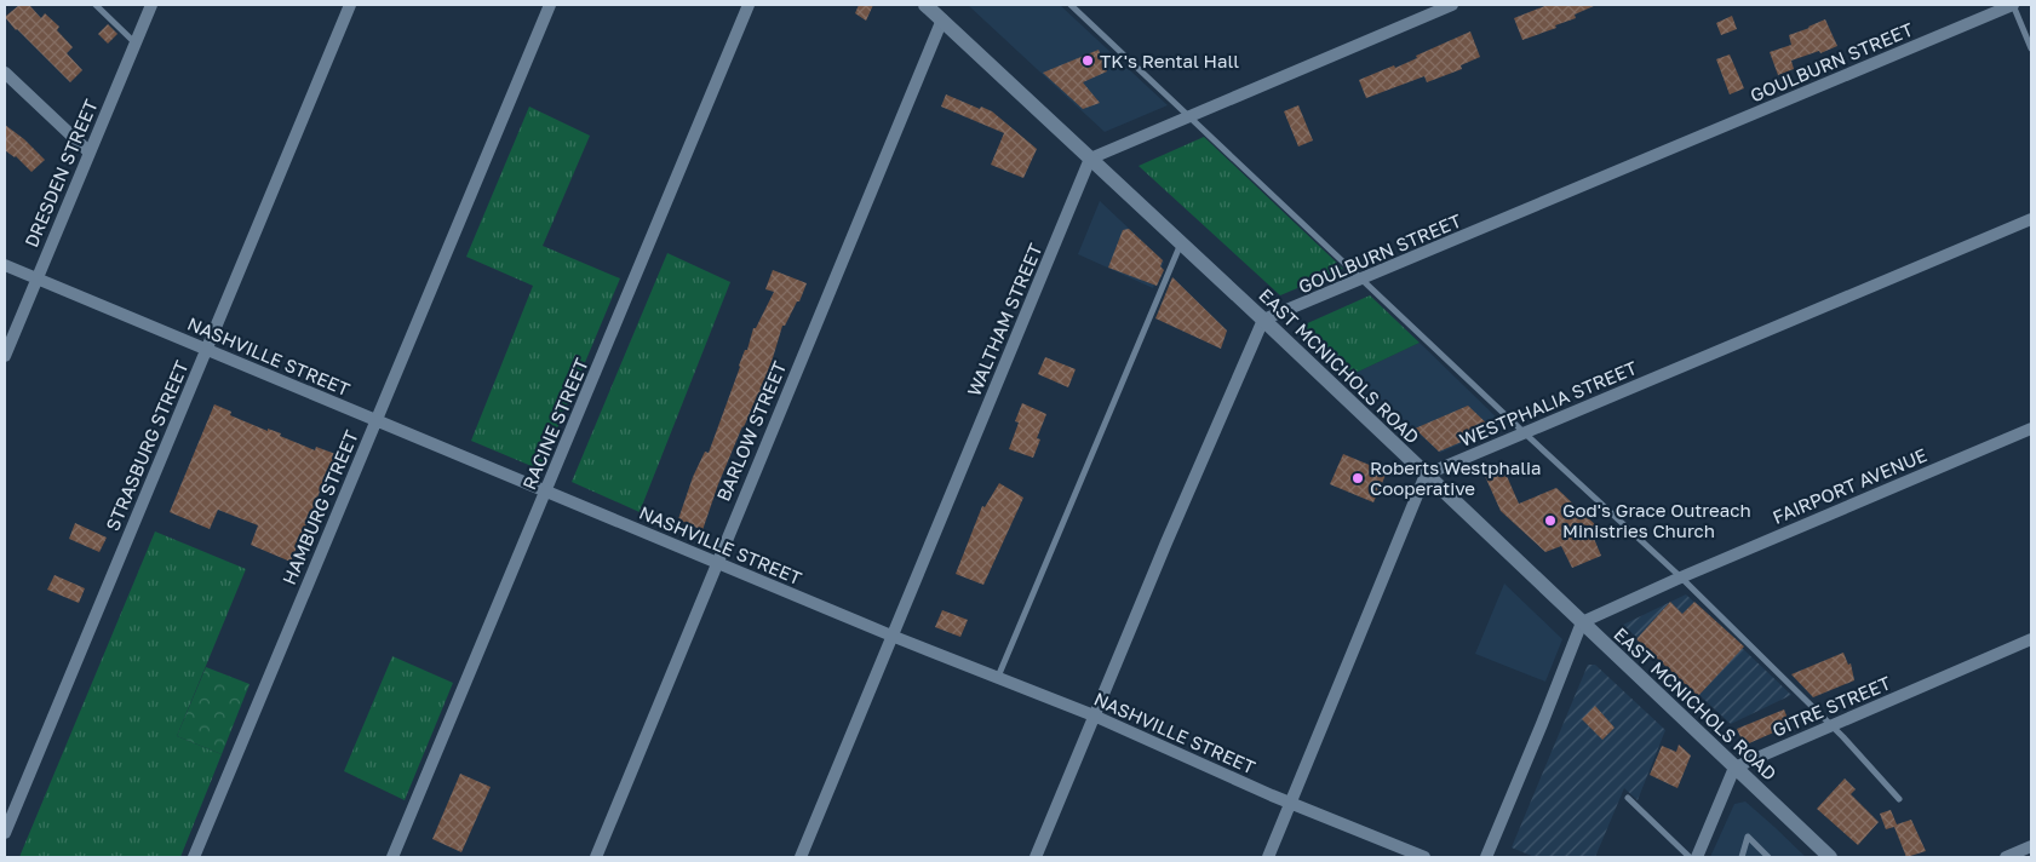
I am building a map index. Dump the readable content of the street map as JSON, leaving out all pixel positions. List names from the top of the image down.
{
  "streets": {
    "street": [
      "GOULBURN STREET",
      "DRESDEN STREET",
      "WALTHAM STREET",
      "NASHVILLE STREET",
      "EAST MCNICHOLS ROAD",
      "WESTPHALIA STREET",
      "RACINE STREET",
      "BARLOW STREET",
      "STRASBURG STREET",
      "FAIRPORT AVENUE",
      "HAMBURG STREET",
      "GITRE STREET"
    ]
  },
  "crossings": [
    ["GOULBURN STREET", "EAST MCNICHOLS ROAD"],
    ["DRESDEN STREET", "NASHVILLE STREET"],
    ["WALTHAM STREET", "NASHVILLE STREET"],
    ["WALTHAM STREET", "EAST MCNICHOLS ROAD"],
    ["NASHVILLE STREET", "RACINE STREET"],
    ["NASHVILLE STREET", "BARLOW STREET"],
    ["NASHVILLE STREET", "STRASBURG STREET"],
    ["NASHVILLE STREET", "HAMBURG STREET"],
    ["EAST MCNICHOLS ROAD", "WESTPHALIA STREET"],
    ["EAST MCNICHOLS ROAD", "BARLOW STREET"],
    ["EAST MCNICHOLS ROAD", "FAIRPORT AVENUE"],
    ["EAST MCNICHOLS ROAD", "GITRE STREET"]
  ],
  "places": ["TK's Rental Hall", "Roberts Westphalia Cooperative", "God's Grace Outreach Ministries Church"]
}
